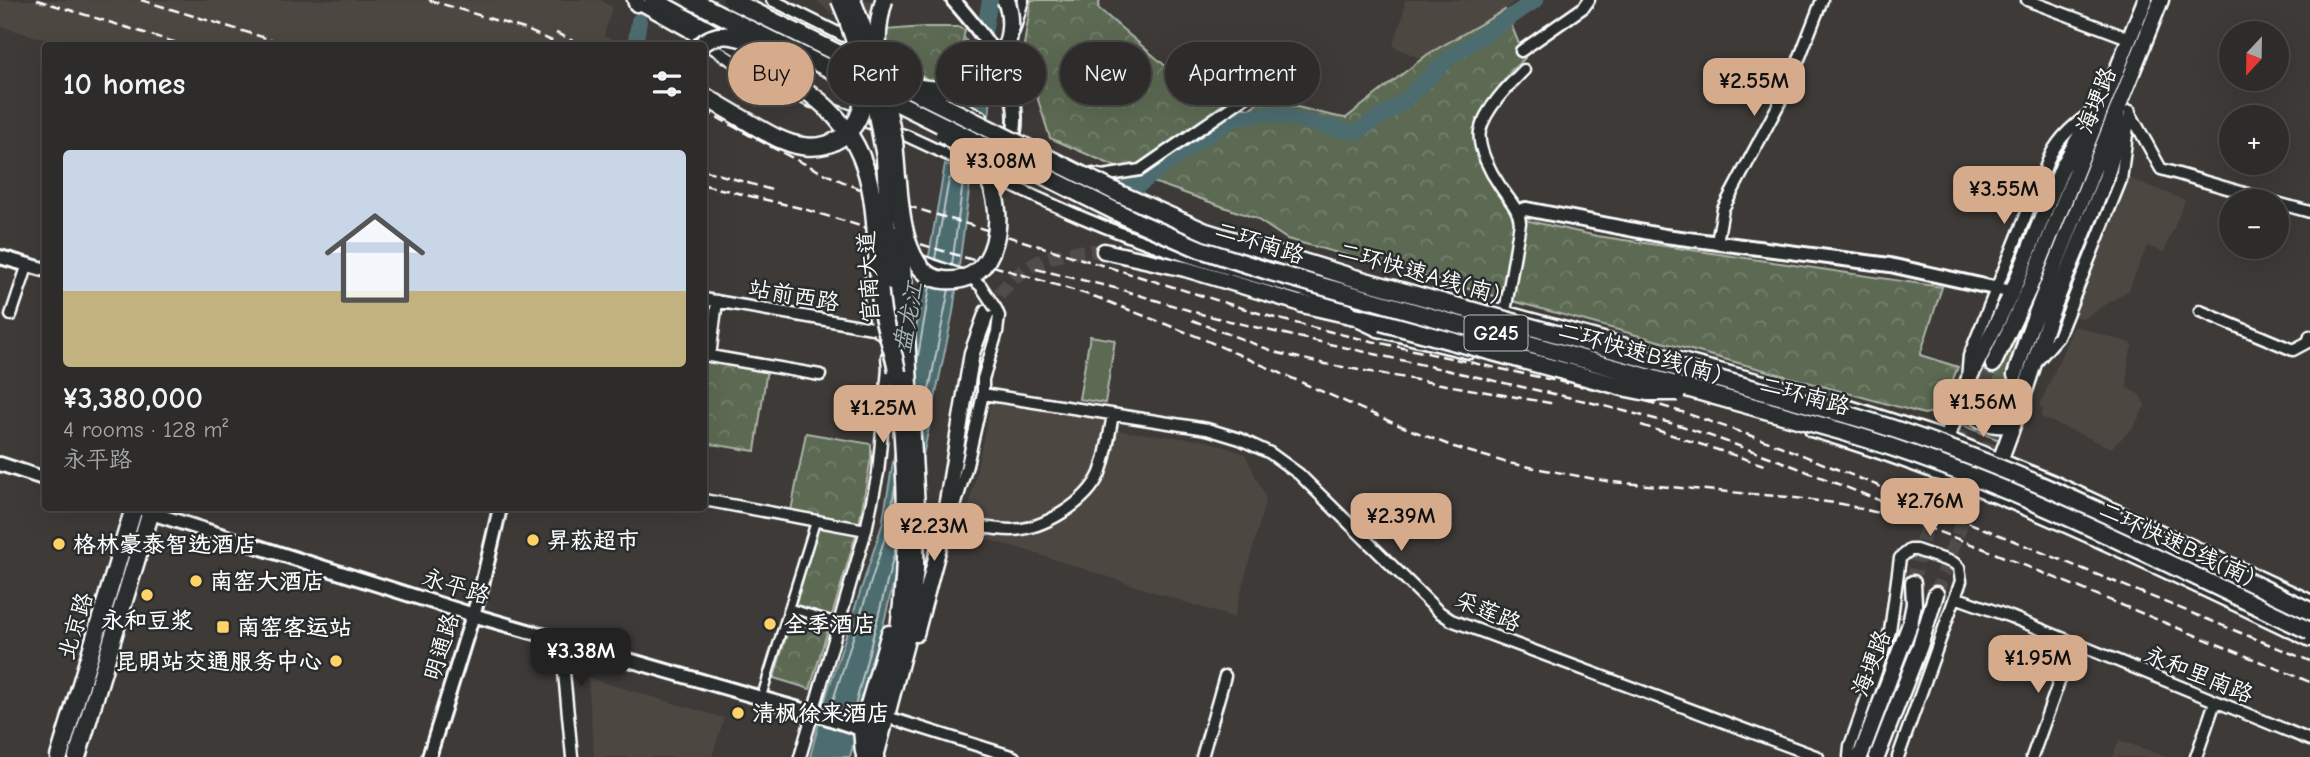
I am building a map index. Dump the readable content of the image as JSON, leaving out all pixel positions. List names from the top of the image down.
{
  "streets": {
    "main road": [
      "海埂路",
      "二环南路",
      "二环快速A线(南)",
      "官南大道",
      "G245",
      "二环快速B线(南)",
      "北京路"
    ],
    "street": [
      "站前西路",
      "永平路",
      "采莲路",
      "明通路",
      "永和里南路"
    ]
  },
  "crossings": [
    ["二环南路", "二环快速A线(南)"],
    ["二环南路", "二环快速B线(南)"],
    ["永平路", "明通路"]
  ],
  "water": ["盘龙江"],
  "places": {
    "other": [
      "昇菘超市",
      "格林豪泰智选酒店",
      "南窑大酒店",
      "永和豆浆",
      "全季酒店",
      "昆明站交通服务中心",
      "清枫徐来酒店"
    ],
    "transit": ["南窑客运站"]
  },
  "north": "bottom",
  "page": {
    "map_buttons": ["+", "−"],
    "chip": [
      "Buy",
      "Rent",
      "Filters",
      "New",
      "Apartment"
    ],
    "heading": "10 homes",
    "price": [
      "¥2.55M",
      "¥3.08M",
      "¥3.55M",
      "¥1.56M",
      "¥1.25M",
      "¥2.76M",
      "¥2.39M",
      "¥2.23M",
      "¥3.38M",
      "¥1.95M"
    ],
    "list": [
      {
        "name": "¥3,380,000",
        "note": "4 rooms · 128 m² · 永平路"
      }
    ]
  }
}
